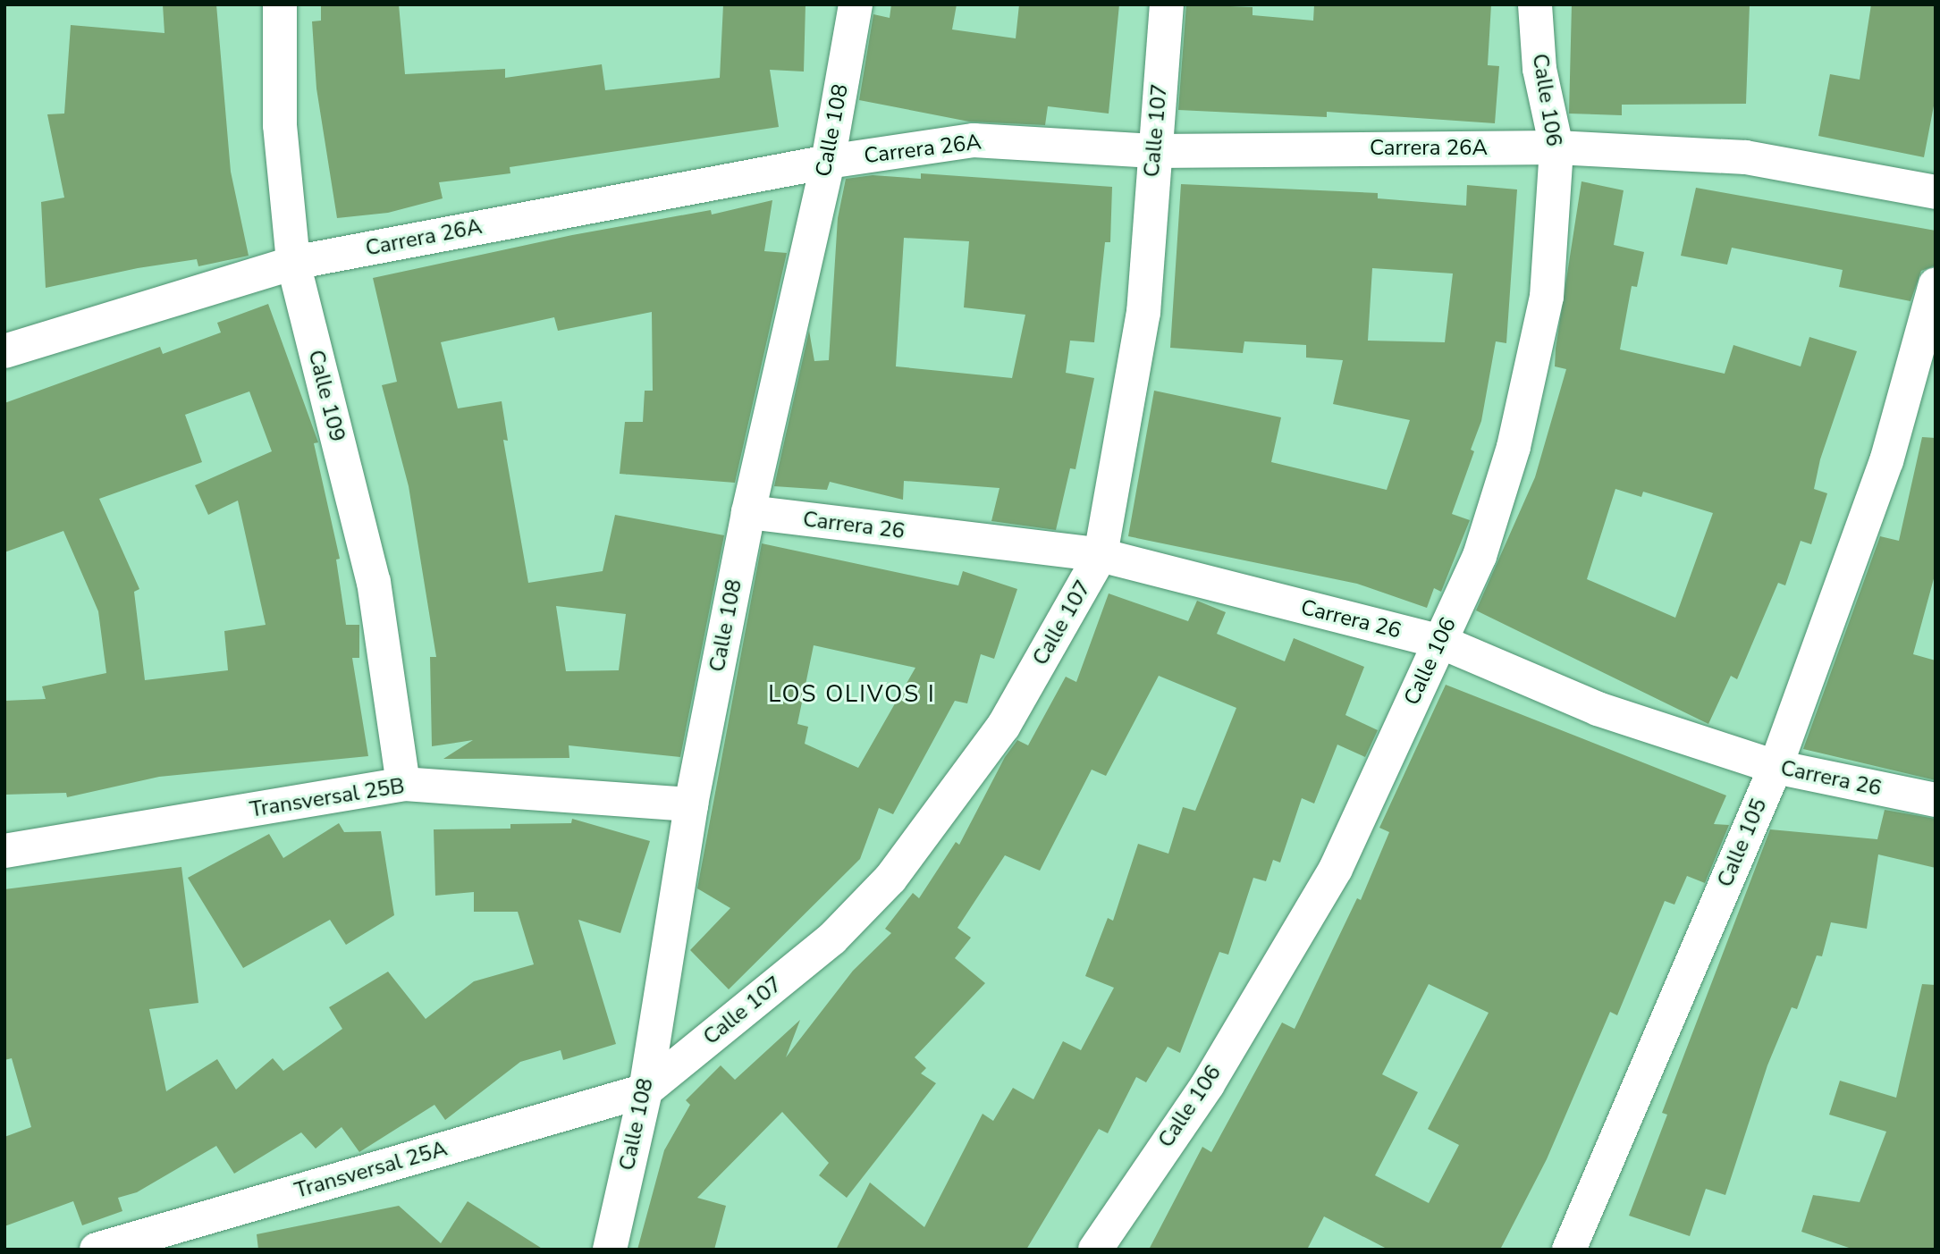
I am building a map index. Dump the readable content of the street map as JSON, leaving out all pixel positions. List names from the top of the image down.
{
  "streets": {
    "street": [
      "Calle 106",
      "Calle 108",
      "Calle 107",
      "Carrera 26A",
      "Calle 109",
      "Carrera 26",
      "Transversal 25B",
      "Calle 105",
      "Transversal 25A"
    ]
  },
  "crossings": [
    ["Calle 106", "Carrera 26A"],
    ["Calle 106", "Carrera 26"],
    ["Calle 108", "Calle 107"],
    ["Calle 108", "Carrera 26A"],
    ["Calle 108", "Carrera 26"],
    ["Calle 108", "Transversal 25B"],
    ["Calle 108", "Transversal 25A"],
    ["Calle 107", "Carrera 26A"],
    ["Calle 107", "Carrera 26"],
    ["Calle 107", "Transversal 25A"],
    ["Carrera 26A", "Calle 109"],
    ["Calle 109", "Transversal 25B"],
    ["Carrera 26", "Calle 105"]
  ],
  "districts": ["LOS OLIVOS I"]
}
